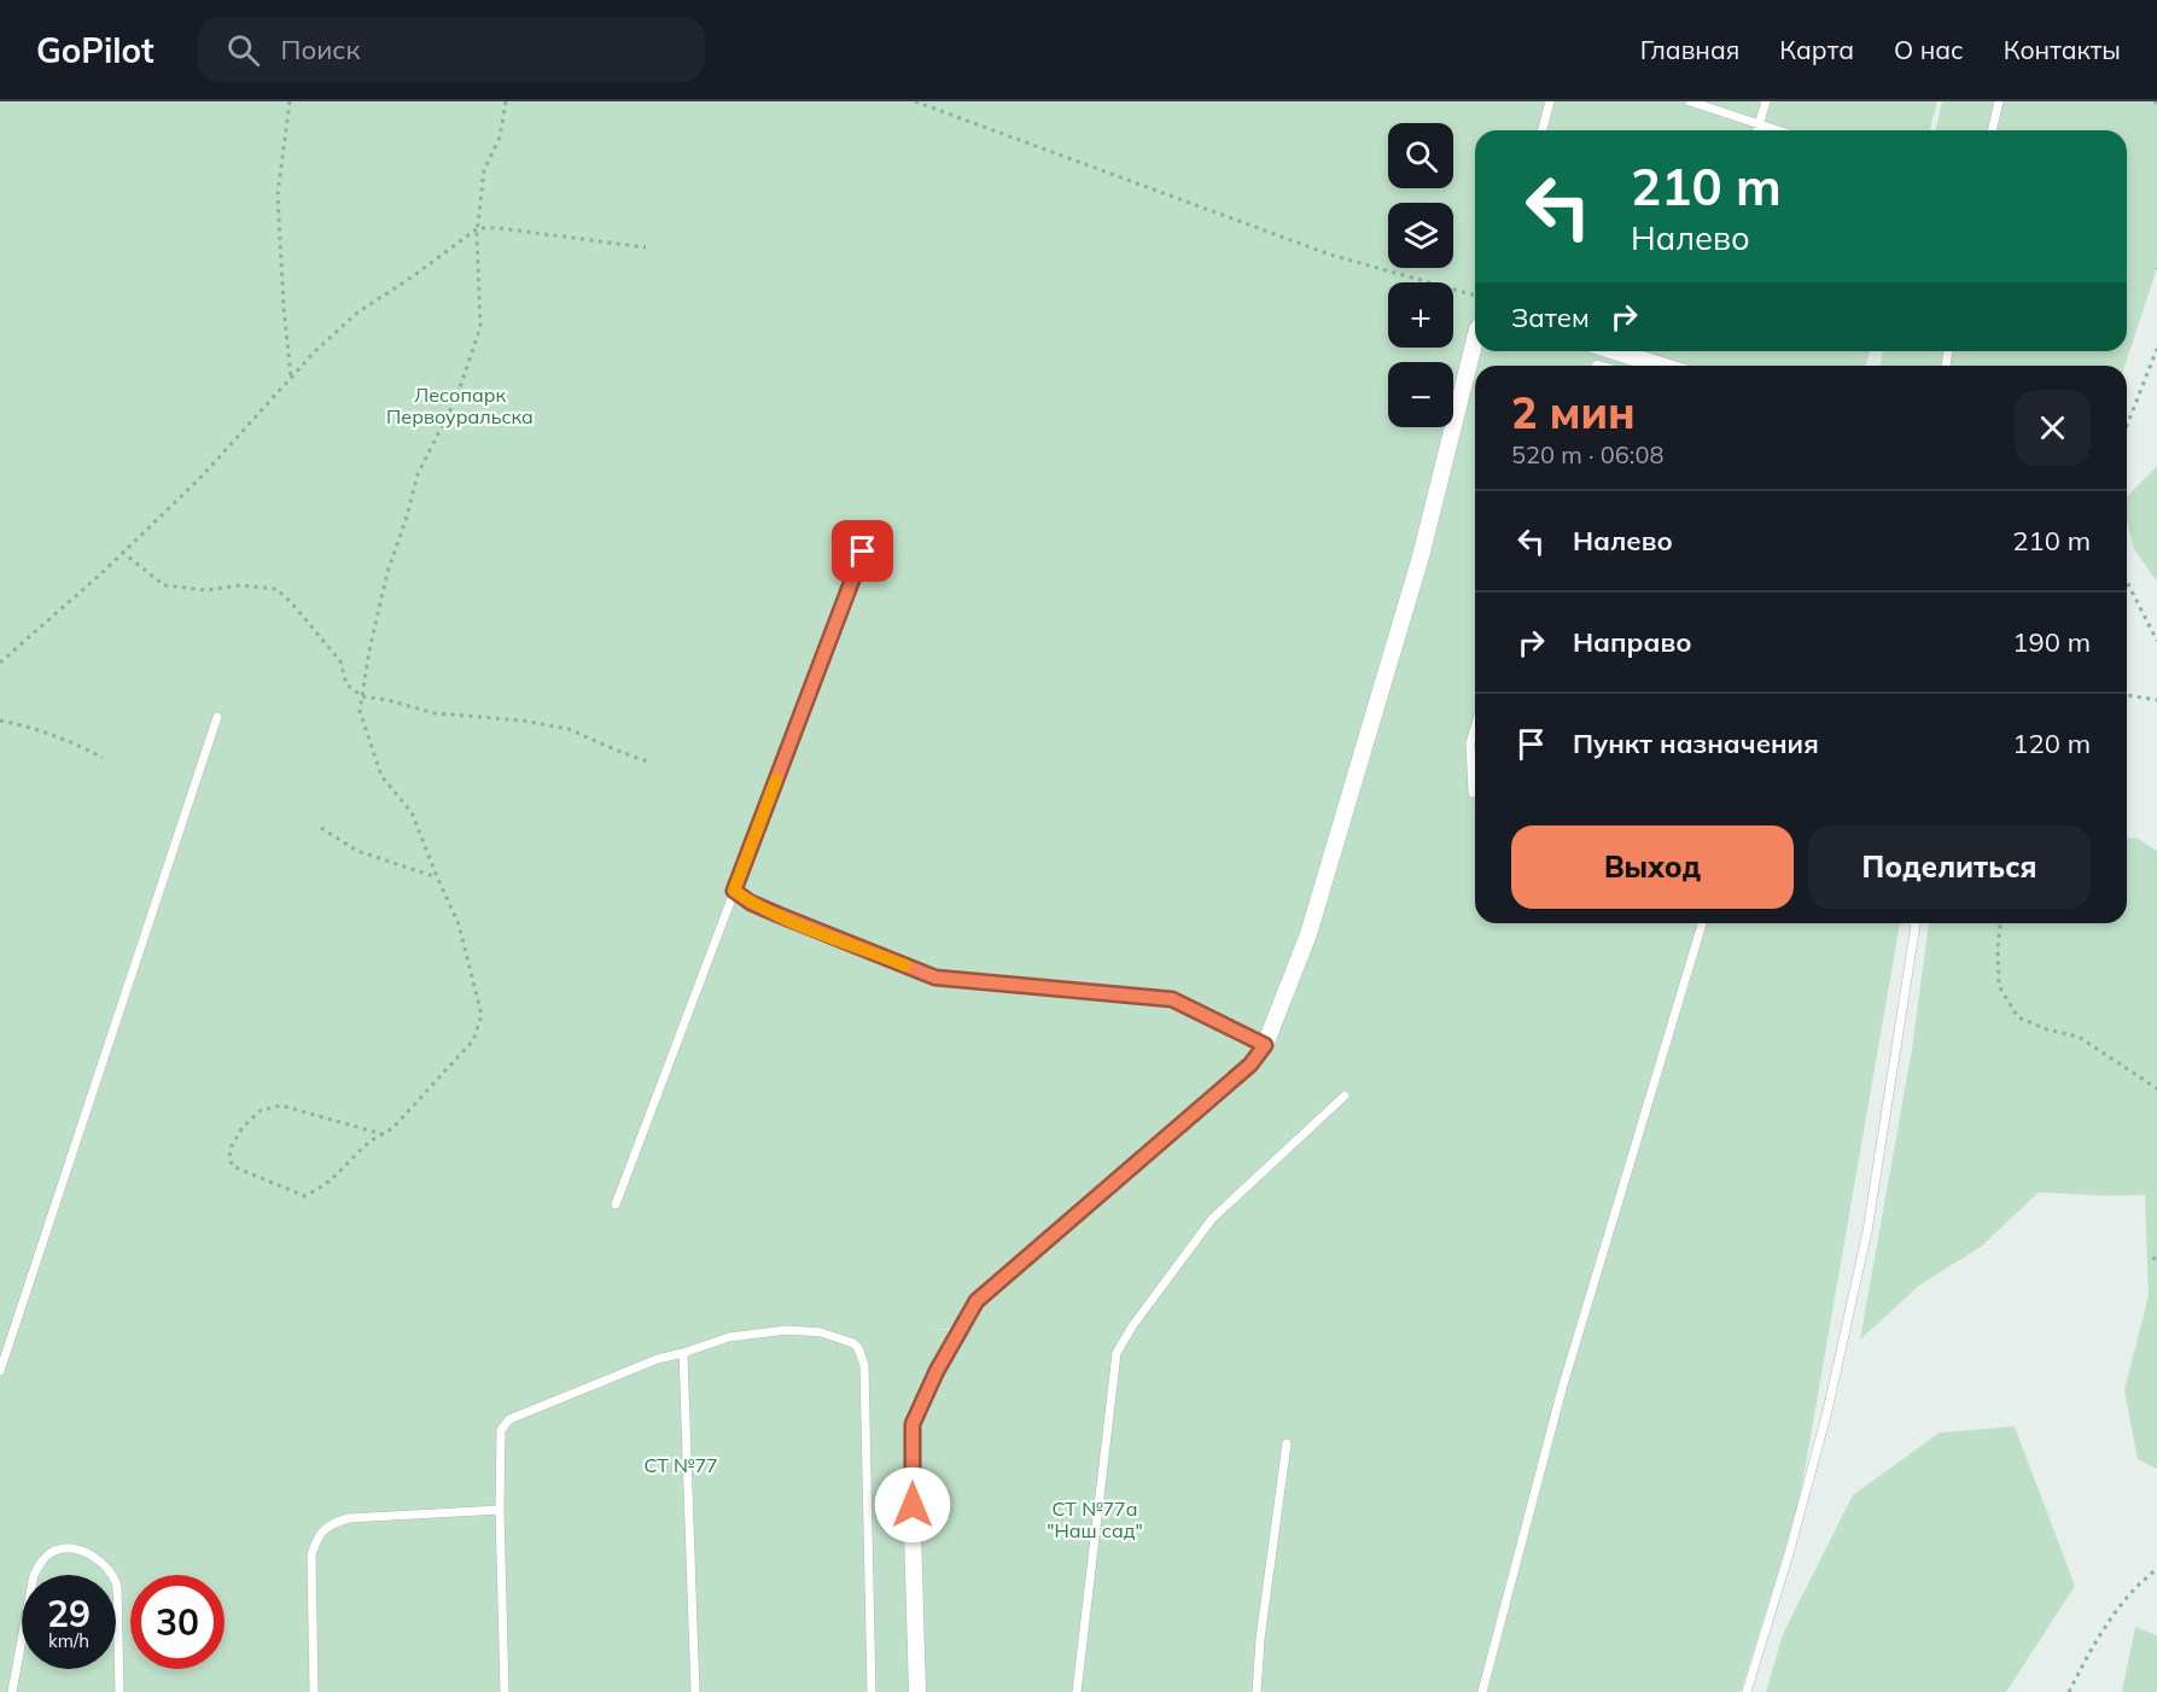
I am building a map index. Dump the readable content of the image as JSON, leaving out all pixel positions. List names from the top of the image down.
{
  "parks": ["Лесопарк Первоуральска", "СТ №77", "СТ №77а \"Наш сад\""],
  "page": {
    "header": "GoPilot",
    "search": "Поиск",
    "nav": [
      "Главная",
      "Карта",
      "О нас",
      "Контакты"
    ],
    "map_buttons": ["+", "−"],
    "turn": ["210 m", "Налево"],
    "then": "Затем",
    "heading": ["2 мин", "520 m · 06:08"],
    "list": [
      {
        "name": "Налево",
        "value": "210 m"
      },
      {
        "name": "Направо",
        "value": "190 m"
      },
      {
        "name": "Пункт назначения",
        "value": "120 m"
      }
    ],
    "buttons": ["Выход", "Поделиться"],
    "speed": "29 km/h",
    "limit": "30"
  }
}
